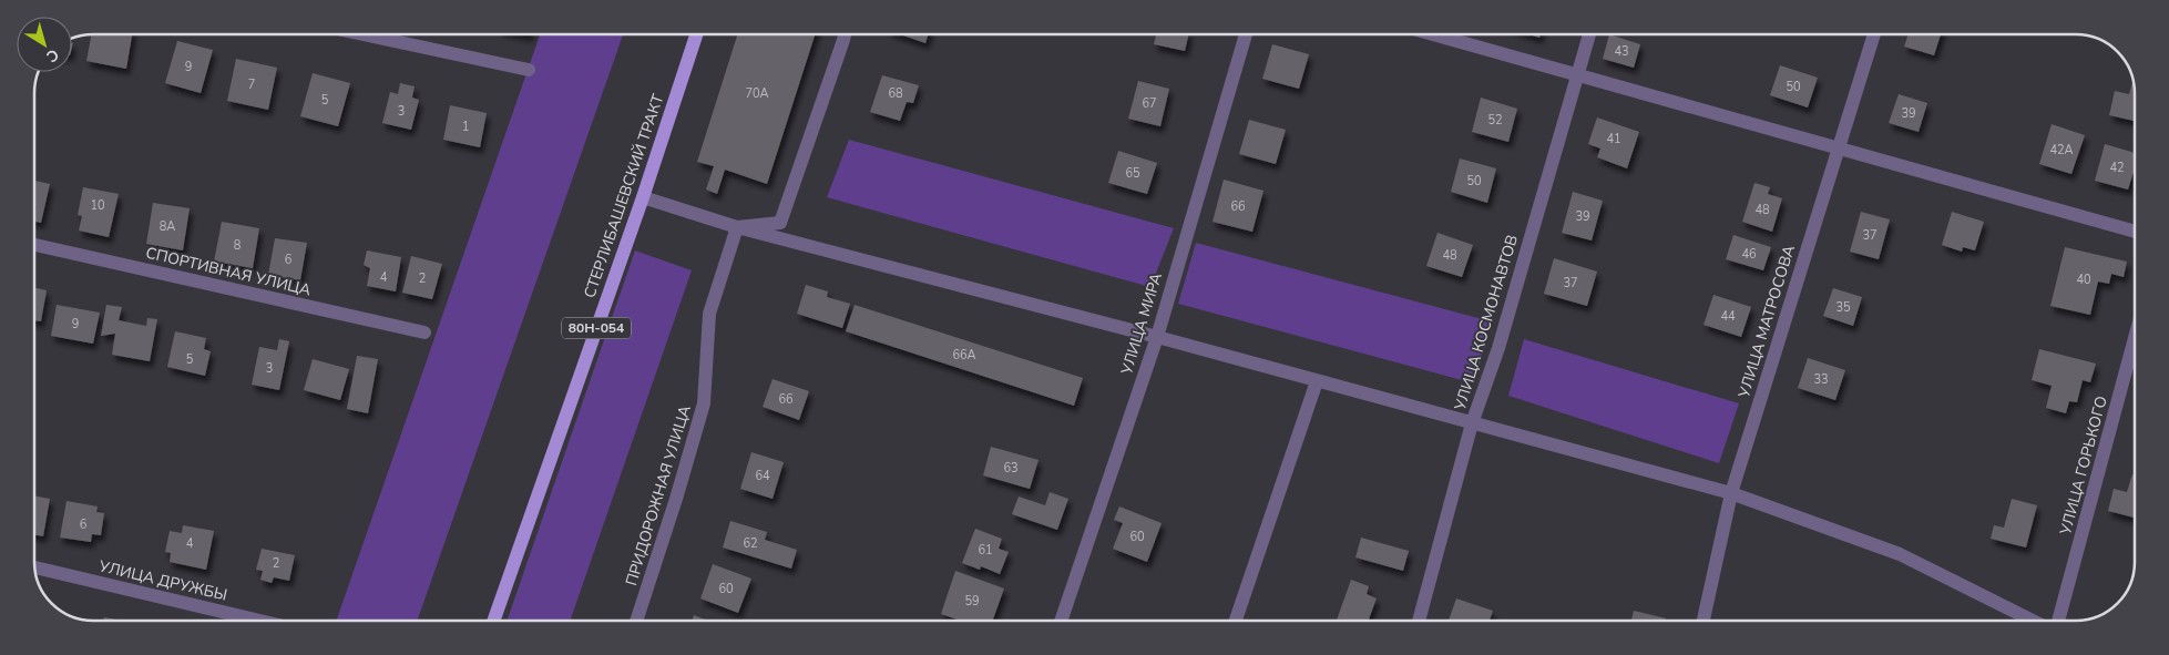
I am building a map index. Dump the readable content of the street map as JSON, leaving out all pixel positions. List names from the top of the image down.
{
  "streets": {
    "main road": ["СТЕРЛИБАШЕВСКИЙ ТРАКТ", "80Н-054"],
    "street": [
      "СПОРТИВНАЯ УЛИЦА",
      "УЛИЦА МАТРОСОВА",
      "УЛИЦА КОСМОНАВТОВ",
      "УЛИЦА МИРА",
      "УЛИЦА ГОРЬКОГО",
      "ПРИДОРОЖНАЯ УЛИЦА",
      "УЛИЦА ДРУЖБЫ"
    ]
  },
  "house_numbers": [
    "43",
    "9",
    "7",
    "50",
    "70А",
    "68",
    "5",
    "67",
    "3",
    "39",
    "52",
    "1",
    "41",
    "42А",
    "42",
    "65",
    "50",
    "10",
    "66",
    "48",
    "39",
    "8А",
    "37",
    "8",
    "46",
    "48",
    "6",
    "4",
    "2",
    "40",
    "37",
    "35",
    "44",
    "9",
    "66А",
    "5",
    "3",
    "33",
    "66",
    "63",
    "64",
    "6",
    "60",
    "4",
    "62",
    "61",
    "2",
    "60",
    "59"
  ],
  "north": "bottom right"
}
